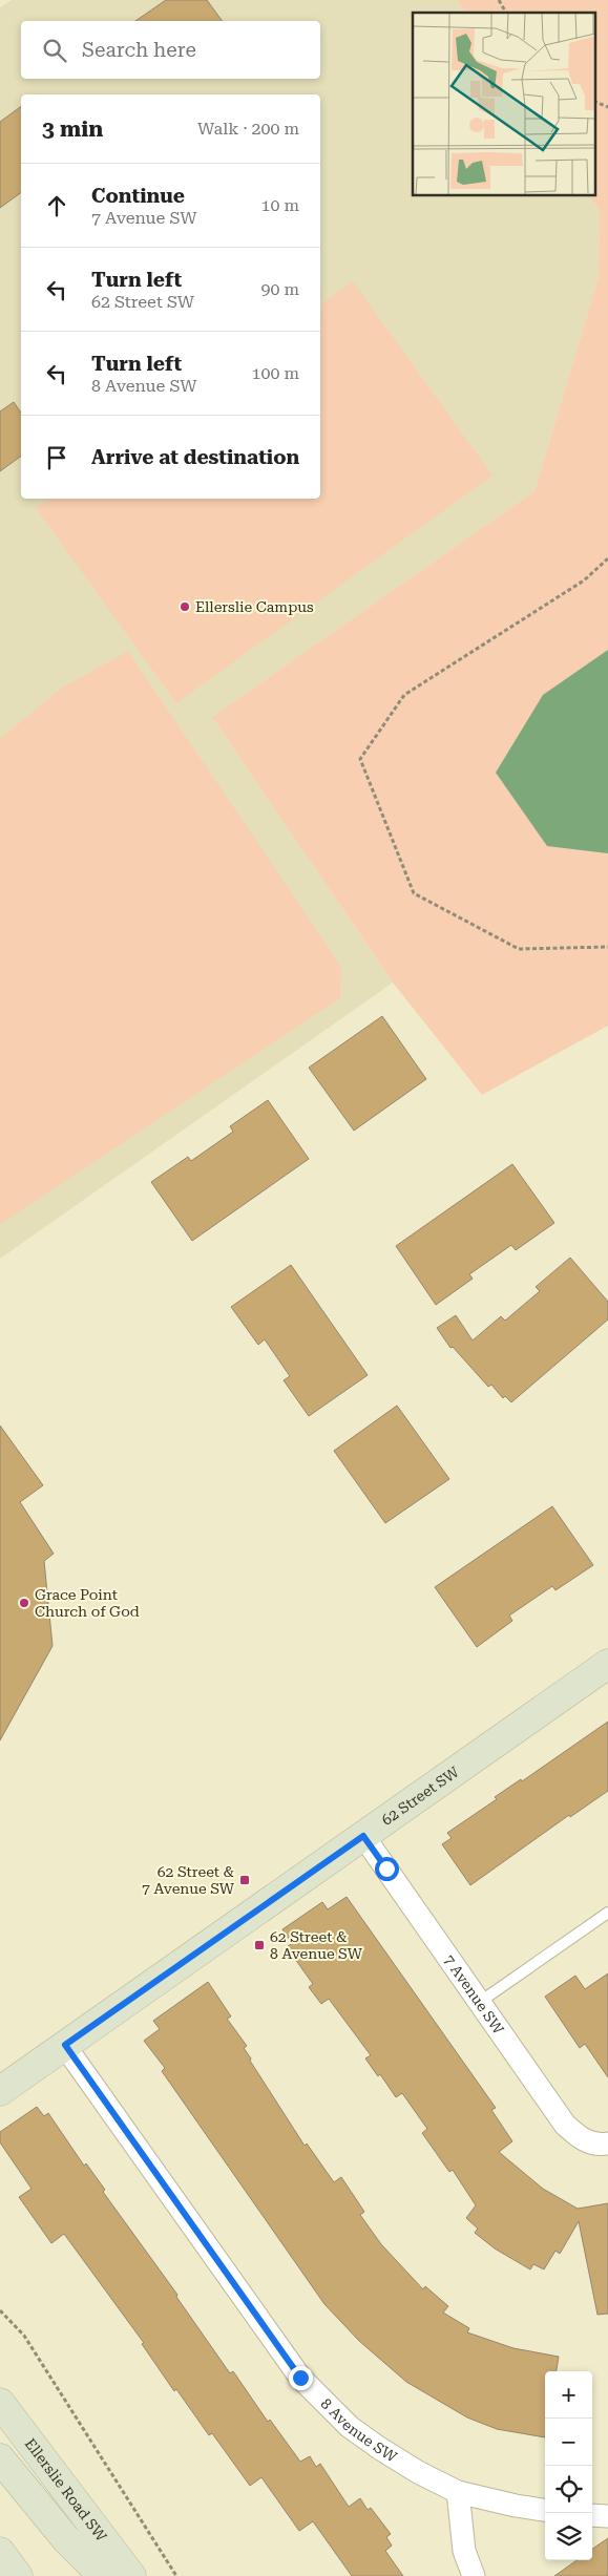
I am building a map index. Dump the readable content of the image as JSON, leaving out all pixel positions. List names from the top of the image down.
{
  "streets": {
    "street": [
      "62 Street SW",
      "7 Avenue SW",
      "8 Avenue SW",
      "Ellerslie Road SW"
    ]
  },
  "crossings": [
    ["62 Street SW", "7 Avenue SW"],
    ["62 Street SW", "8 Avenue SW"]
  ],
  "places": {
    "other": ["Ellerslie Campus", "Grace Point Church of God"],
    "transit": ["62 Street & 7 Avenue SW", "62 Street & 8 Avenue SW"]
  },
  "page": {
    "search": "Search here",
    "heading": ["3 min", "Walk · 200 m"],
    "list": [
      ["Continue", "7 Avenue SW", "10 m"],
      ["Turn left", "62 Street SW", "90 m"],
      ["Turn left", "8 Avenue SW", "100 m"],
      "Arrive at destination"
    ],
    "map_buttons": ["+", "−"]
  }
}
